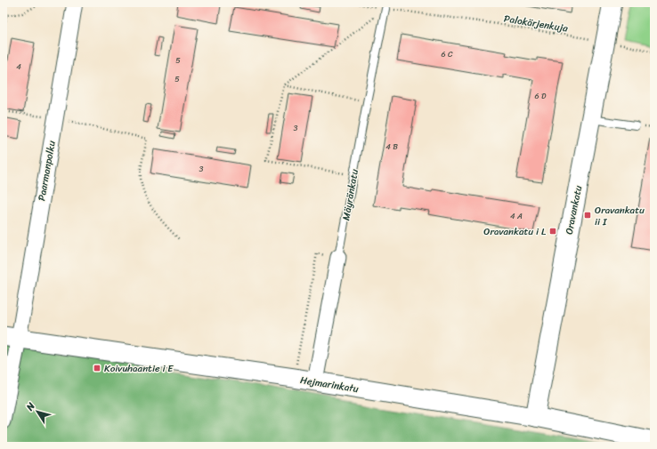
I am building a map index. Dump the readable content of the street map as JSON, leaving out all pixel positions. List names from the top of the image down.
{
  "streets": {
    "street": [
      "Paarmanpolku",
      "Mäyränkatu",
      "Oravankatu",
      "Hejmarinkatu"
    ],
    "path": ["Palokärjenkuja"]
  },
  "crossings": [
    ["Palokärjenkuja", "Mäyränkatu"],
    ["Palokärjenkuja", "Oravankatu"],
    ["Paarmanpolku", "Hejmarinkatu"],
    ["Mäyränkatu", "Hejmarinkatu"],
    ["Oravankatu", "Hejmarinkatu"]
  ],
  "places": {
    "transit": ["Oravankatu ii I", "Oravankatu i L", "Koivuhaantie i E"]
  },
  "house_numbers": [
    "6 C",
    "5",
    "4",
    "5",
    "6 D",
    "3",
    "4 B",
    "3",
    "4 A"
  ],
  "north": "top left"
}
